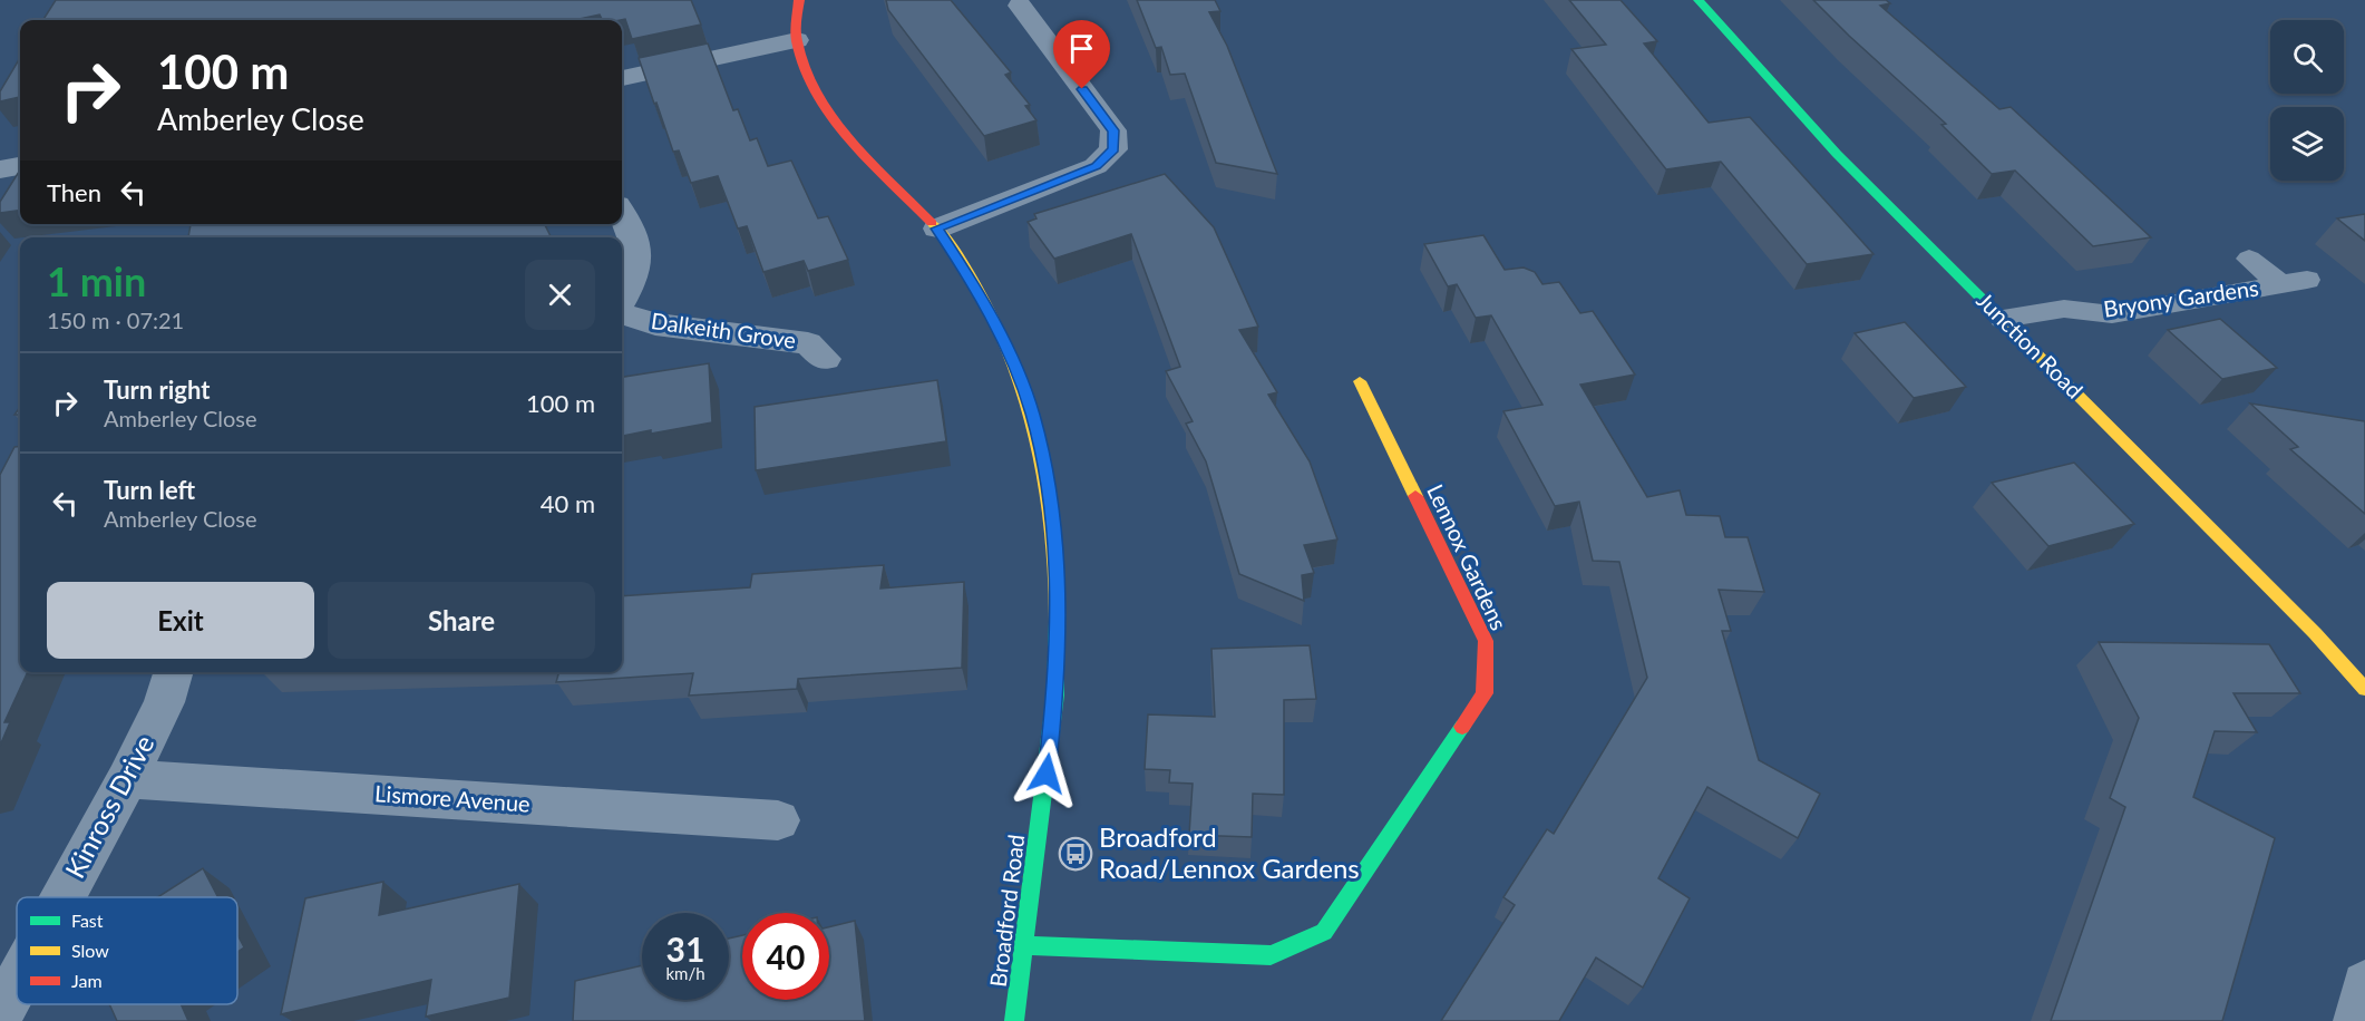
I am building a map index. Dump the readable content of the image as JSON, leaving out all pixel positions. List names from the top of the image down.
{
  "streets": {
    "street": [
      "Dalkeith Grove",
      "Junction Road",
      "Lennox Gardens",
      "Lismore Avenue",
      "Kinross Drive",
      "Broadford Road"
    ],
    "lane": ["Bryony Gardens"]
  },
  "crossings": [
    ["Bryony Gardens", "Junction Road"],
    ["Lennox Gardens", "Broadford Road"],
    ["Lismore Avenue", "Kinross Drive"]
  ],
  "places": {
    "bus stop": ["Broadford Road/Lennox Gardens"]
  },
  "legend": ["Fast", "Slow", "Jam"],
  "page": {
    "turn": ["100 m", "Amberley Close"],
    "then": "Then",
    "heading": ["1 min", "150 m · 07:21"],
    "list": [
      {
        "name": "Turn right",
        "note": "Amberley Close",
        "value": "100 m"
      },
      {
        "name": "Turn left",
        "note": "Amberley Close",
        "value": "40 m"
      }
    ],
    "buttons": ["Exit", "Share"],
    "speed": "31 km/h",
    "limit": "40"
  }
}
